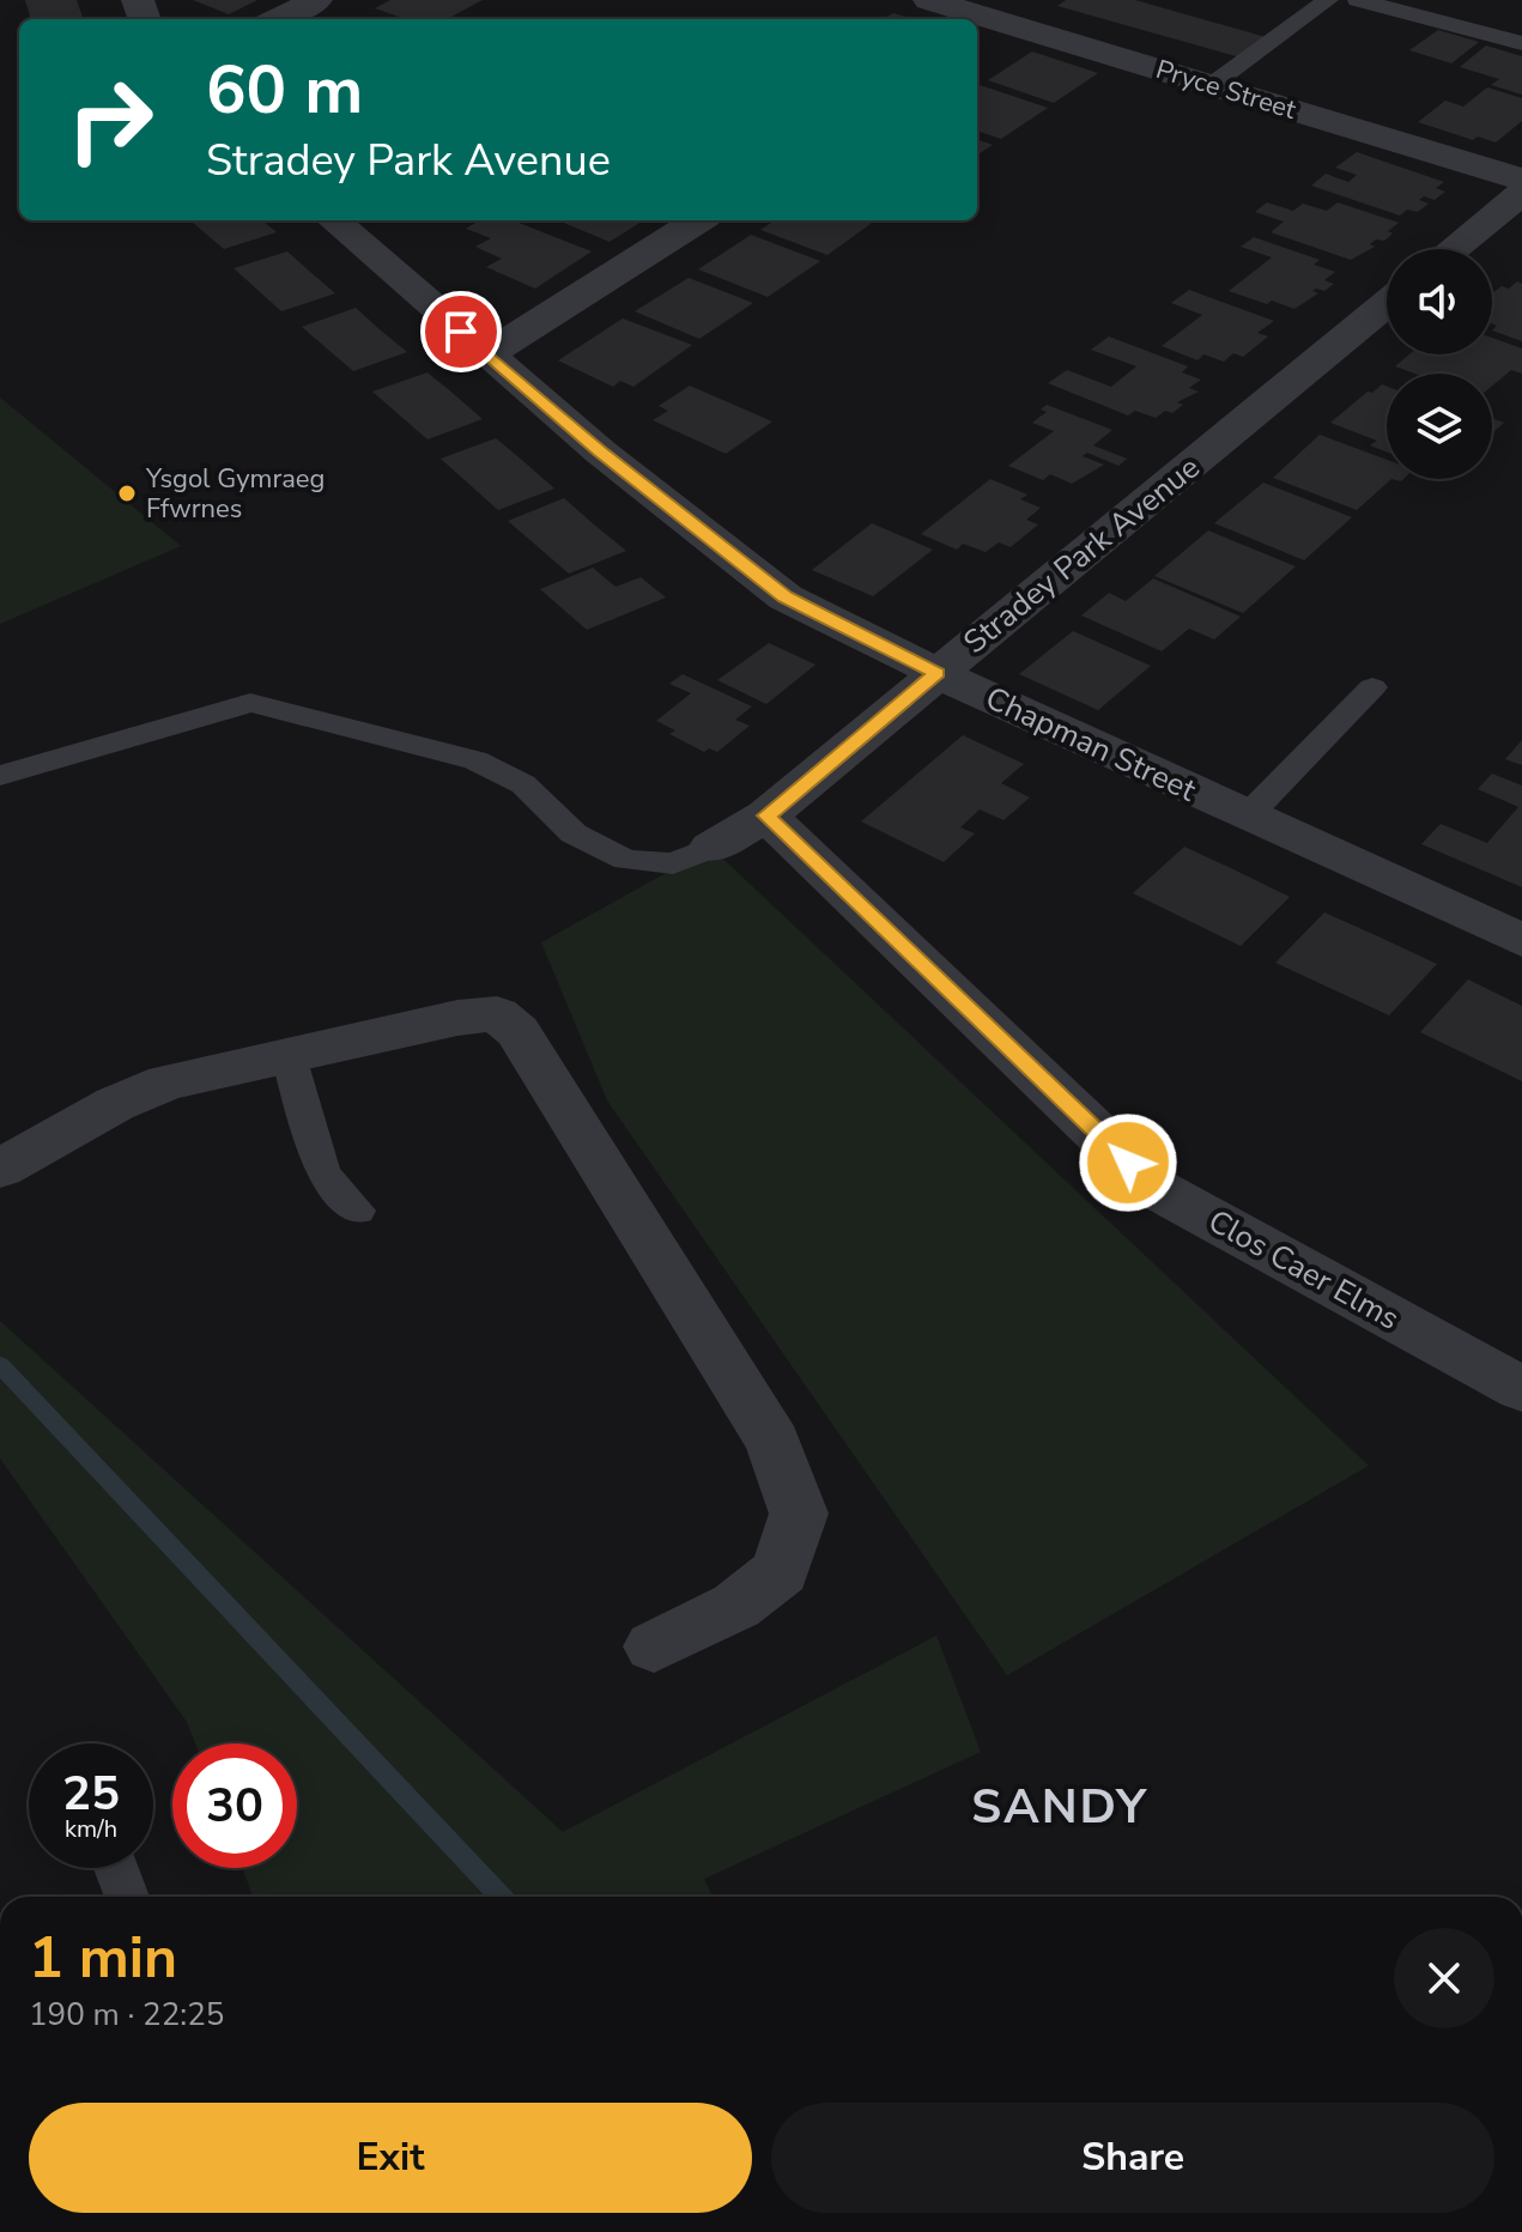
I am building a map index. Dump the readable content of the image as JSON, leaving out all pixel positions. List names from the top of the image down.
{
  "streets": {
    "street": [
      "Pryce Street",
      "Stradey Park Avenue",
      "Chapman Street",
      "Clos Caer Elms"
    ]
  },
  "crossings": [
    ["Stradey Park Avenue", "Chapman Street"],
    ["Stradey Park Avenue", "Clos Caer Elms"]
  ],
  "districts": ["SANDY"],
  "places": ["Ysgol Gymraeg Ffwrnes"],
  "page": {
    "turn": ["60 m", "Stradey Park Avenue"],
    "speed": "25 km/h",
    "limit": "30",
    "heading": ["1 min", "190 m · 22:25"],
    "buttons": ["Exit", "Share"]
  }
}
